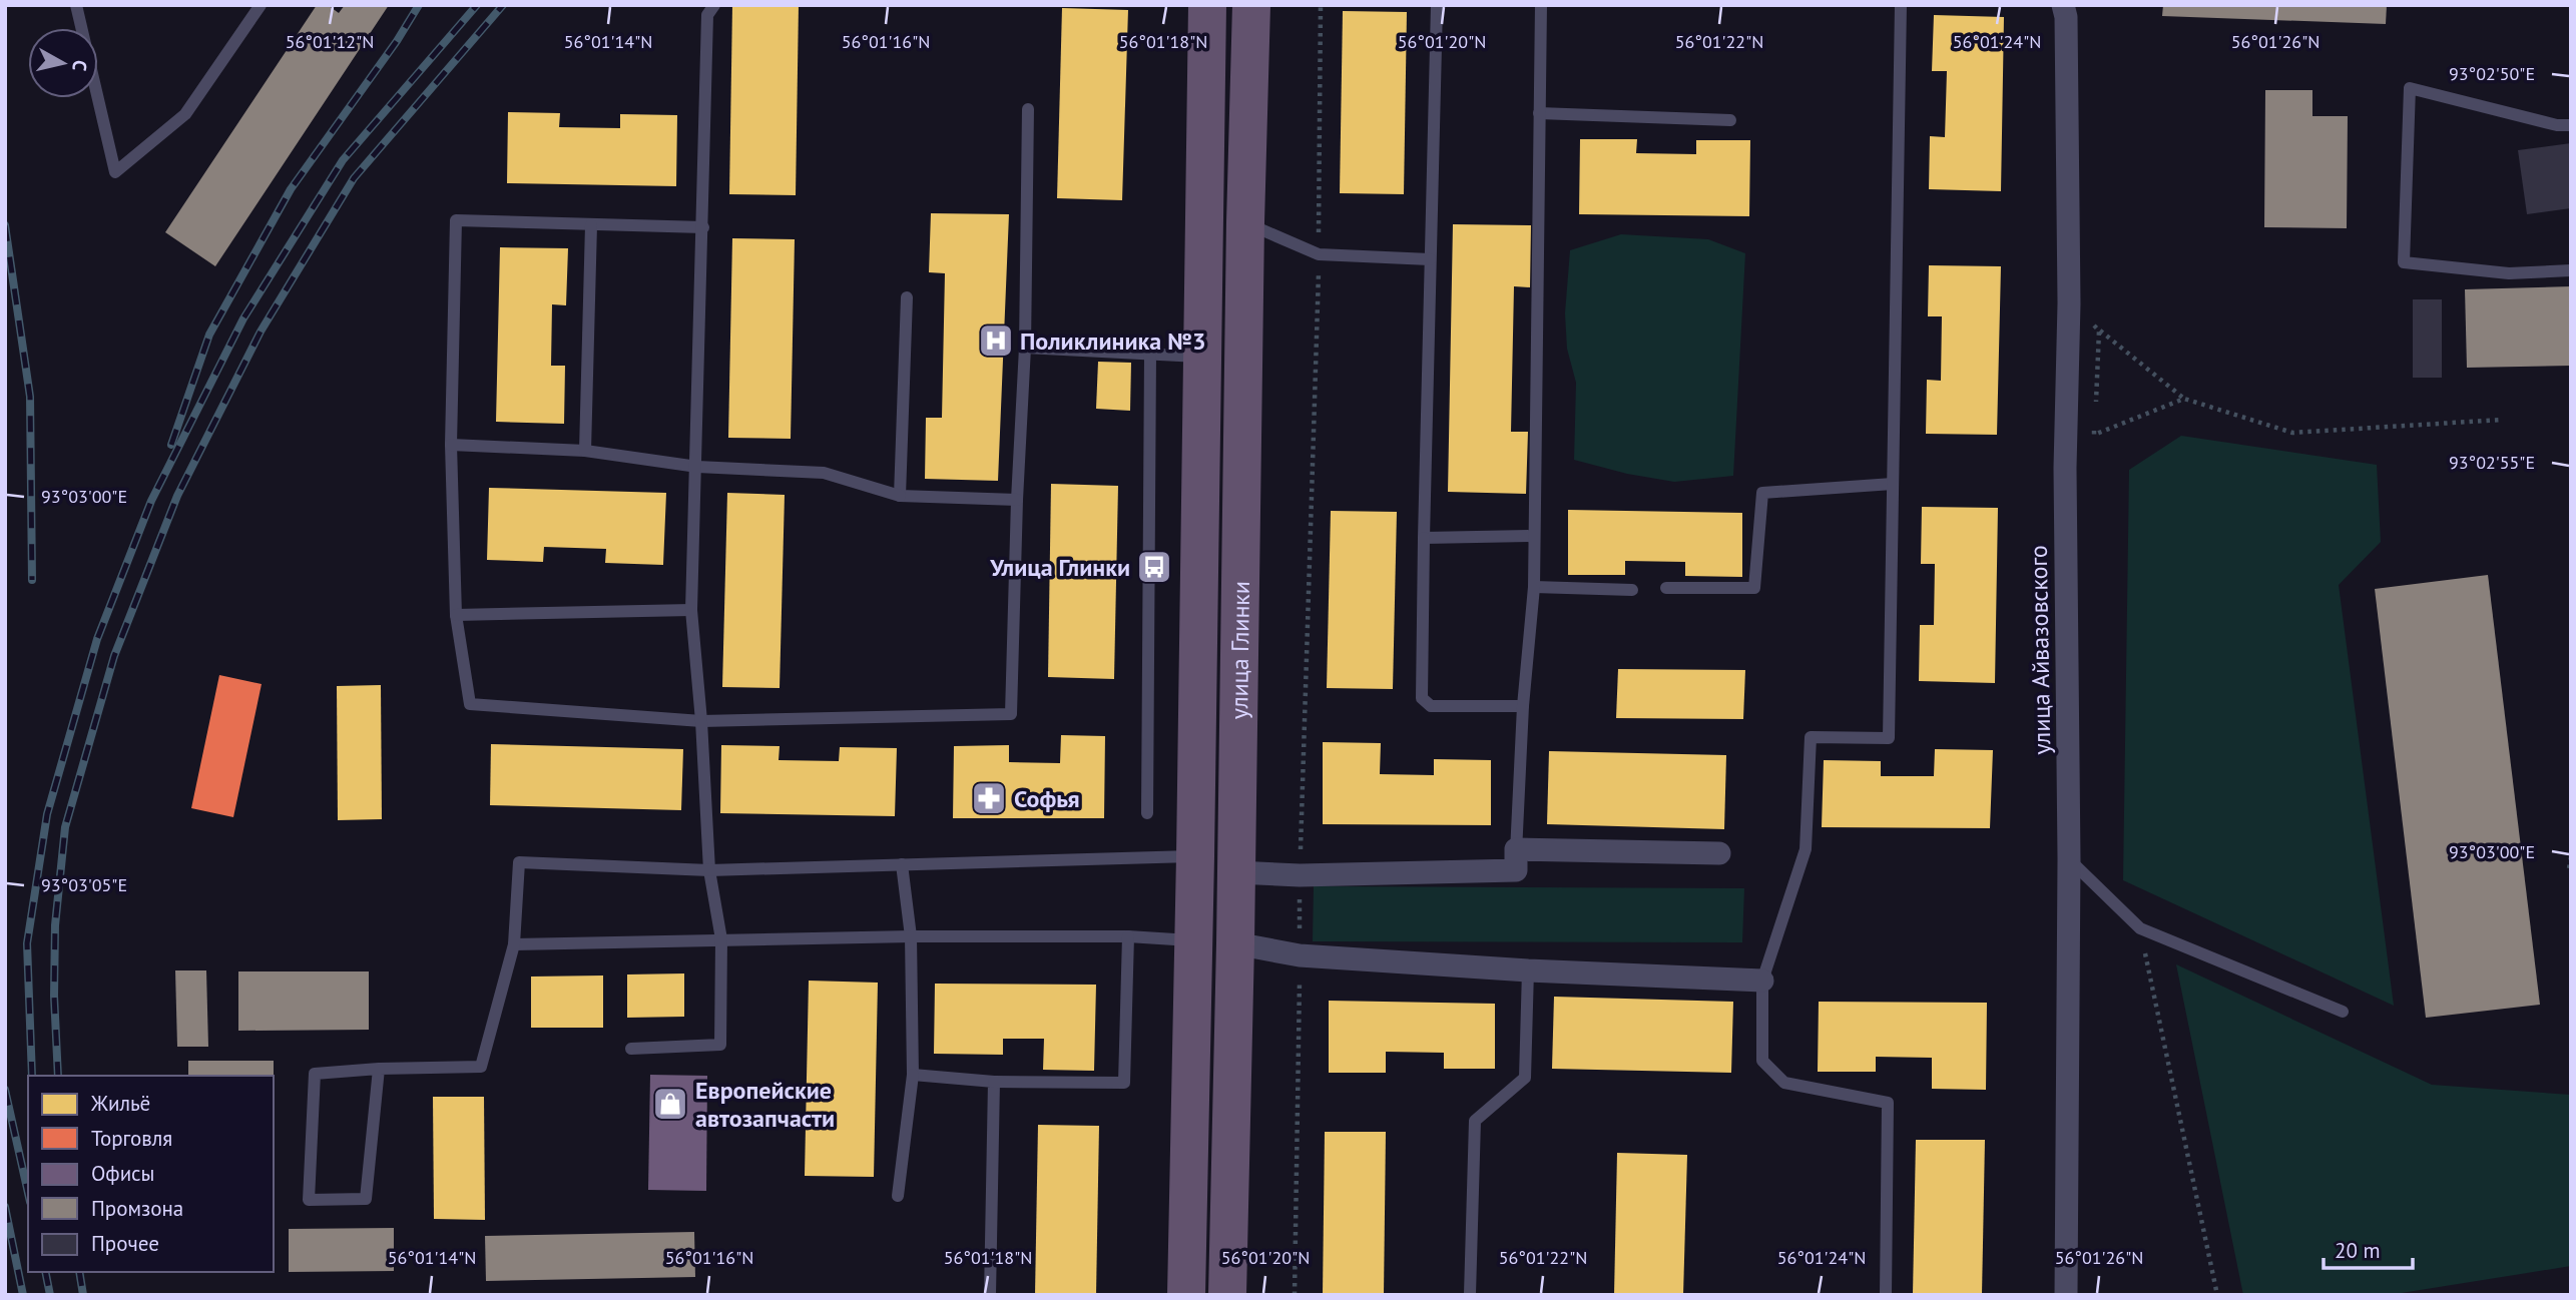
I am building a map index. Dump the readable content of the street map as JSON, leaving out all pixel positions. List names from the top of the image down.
{
  "streets": {
    "highway": ["улица Глинки"],
    "street": ["улица Айвазовского"]
  },
  "places": {
    "hospital": ["Поликлиника №3"],
    "bus stop": ["Улица Глинки"],
    "pharmacy": ["Софья"],
    "shop": ["Европейские автозапчасти"]
  },
  "legend": [
    "Жильё",
    "Торговля",
    "Офисы",
    "Промзона",
    "Прочее"
  ],
  "scale_bar": "20 m",
  "north": "right",
  "coordinates": [
    "56°01'12\"N",
    "56°01'14\"N",
    "56°01'16\"N",
    "56°01'18\"N",
    "56°01'20\"N",
    "56°01'22\"N",
    "56°01'24\"N",
    "56°01'26\"N",
    "93°02'50\"E",
    "93°02'55\"E",
    "93°03'00\"E",
    "93°03'05\"E"
  ]
}
